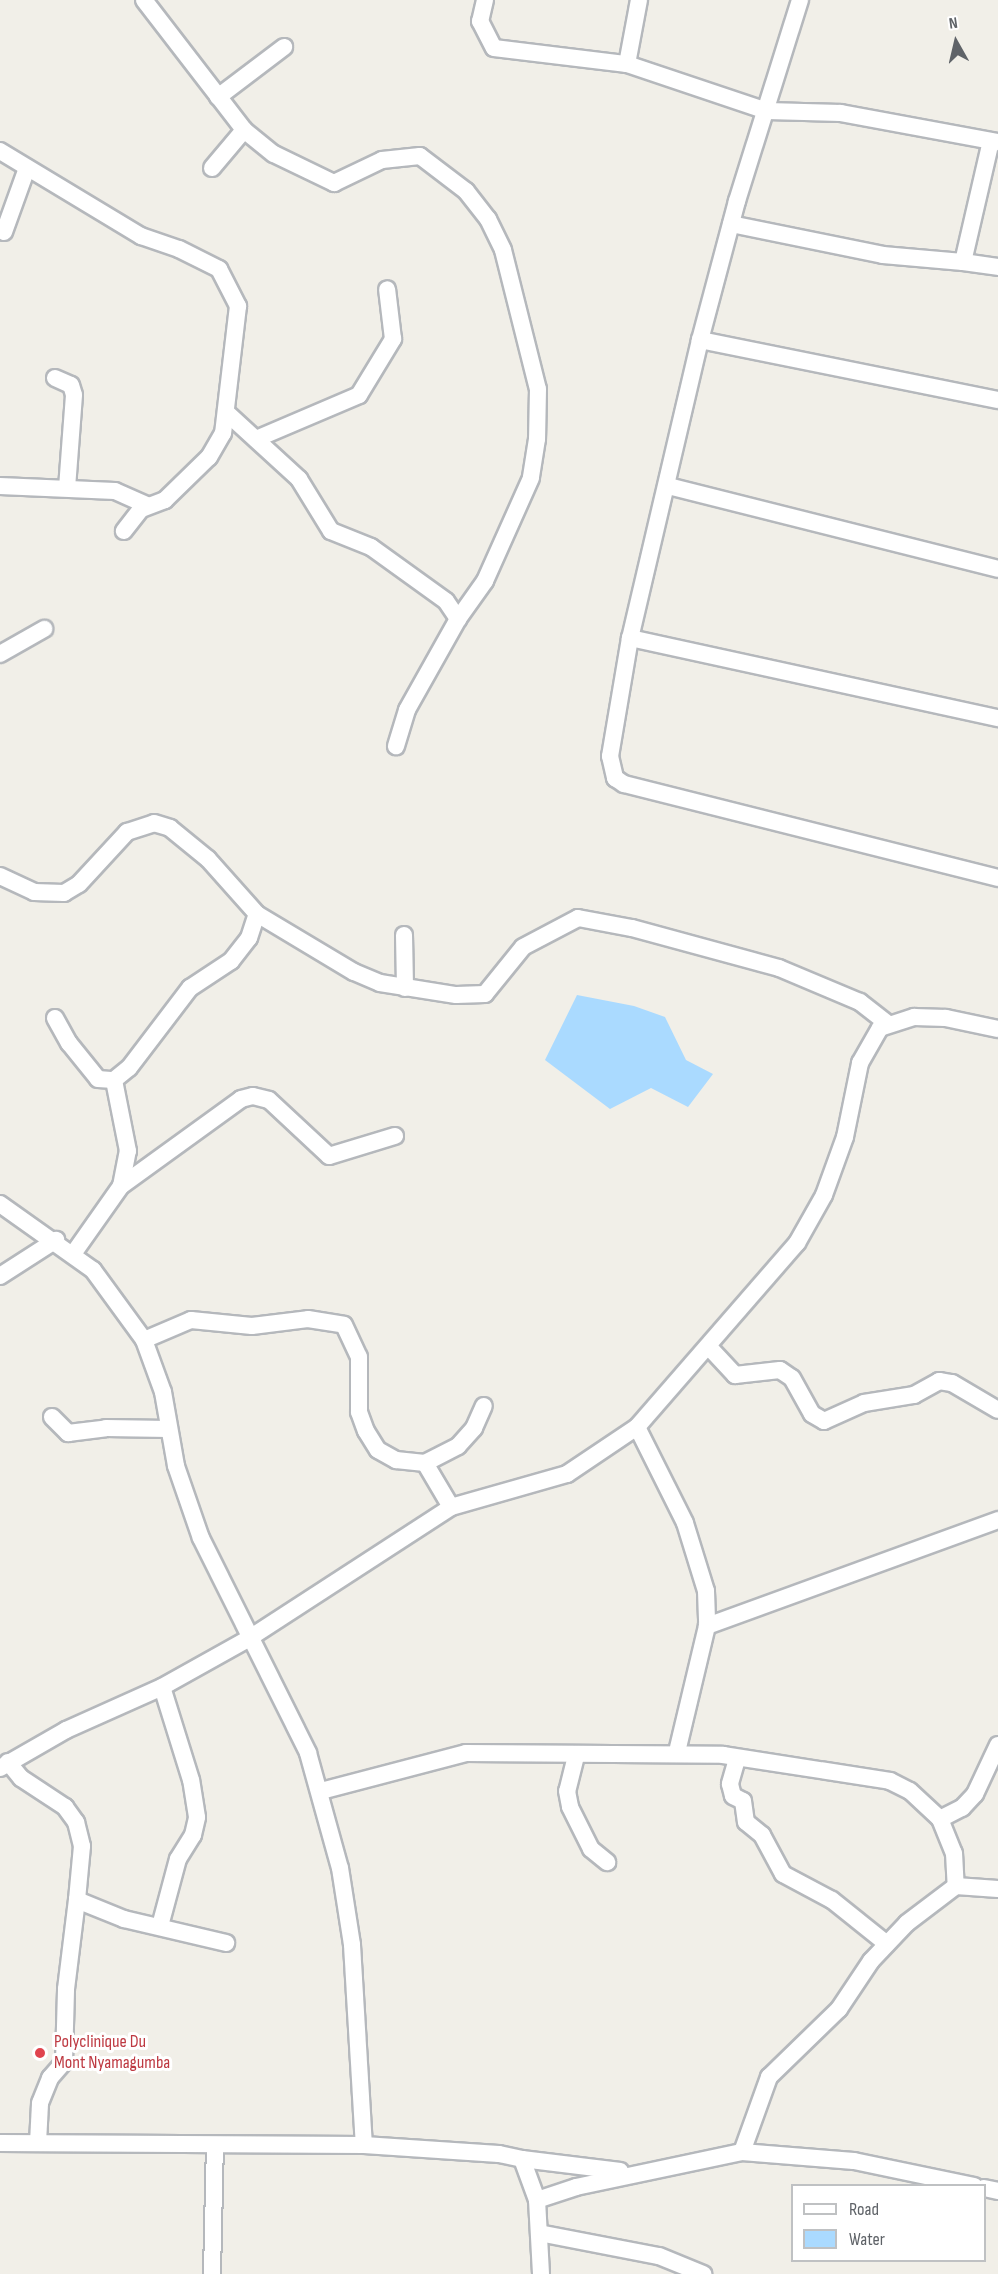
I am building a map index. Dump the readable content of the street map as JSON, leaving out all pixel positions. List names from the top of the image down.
{
  "places": ["Polyclinique Du Mont Nyamagumba"],
  "legend": ["Road", "Water"],
  "north": "top"
}
